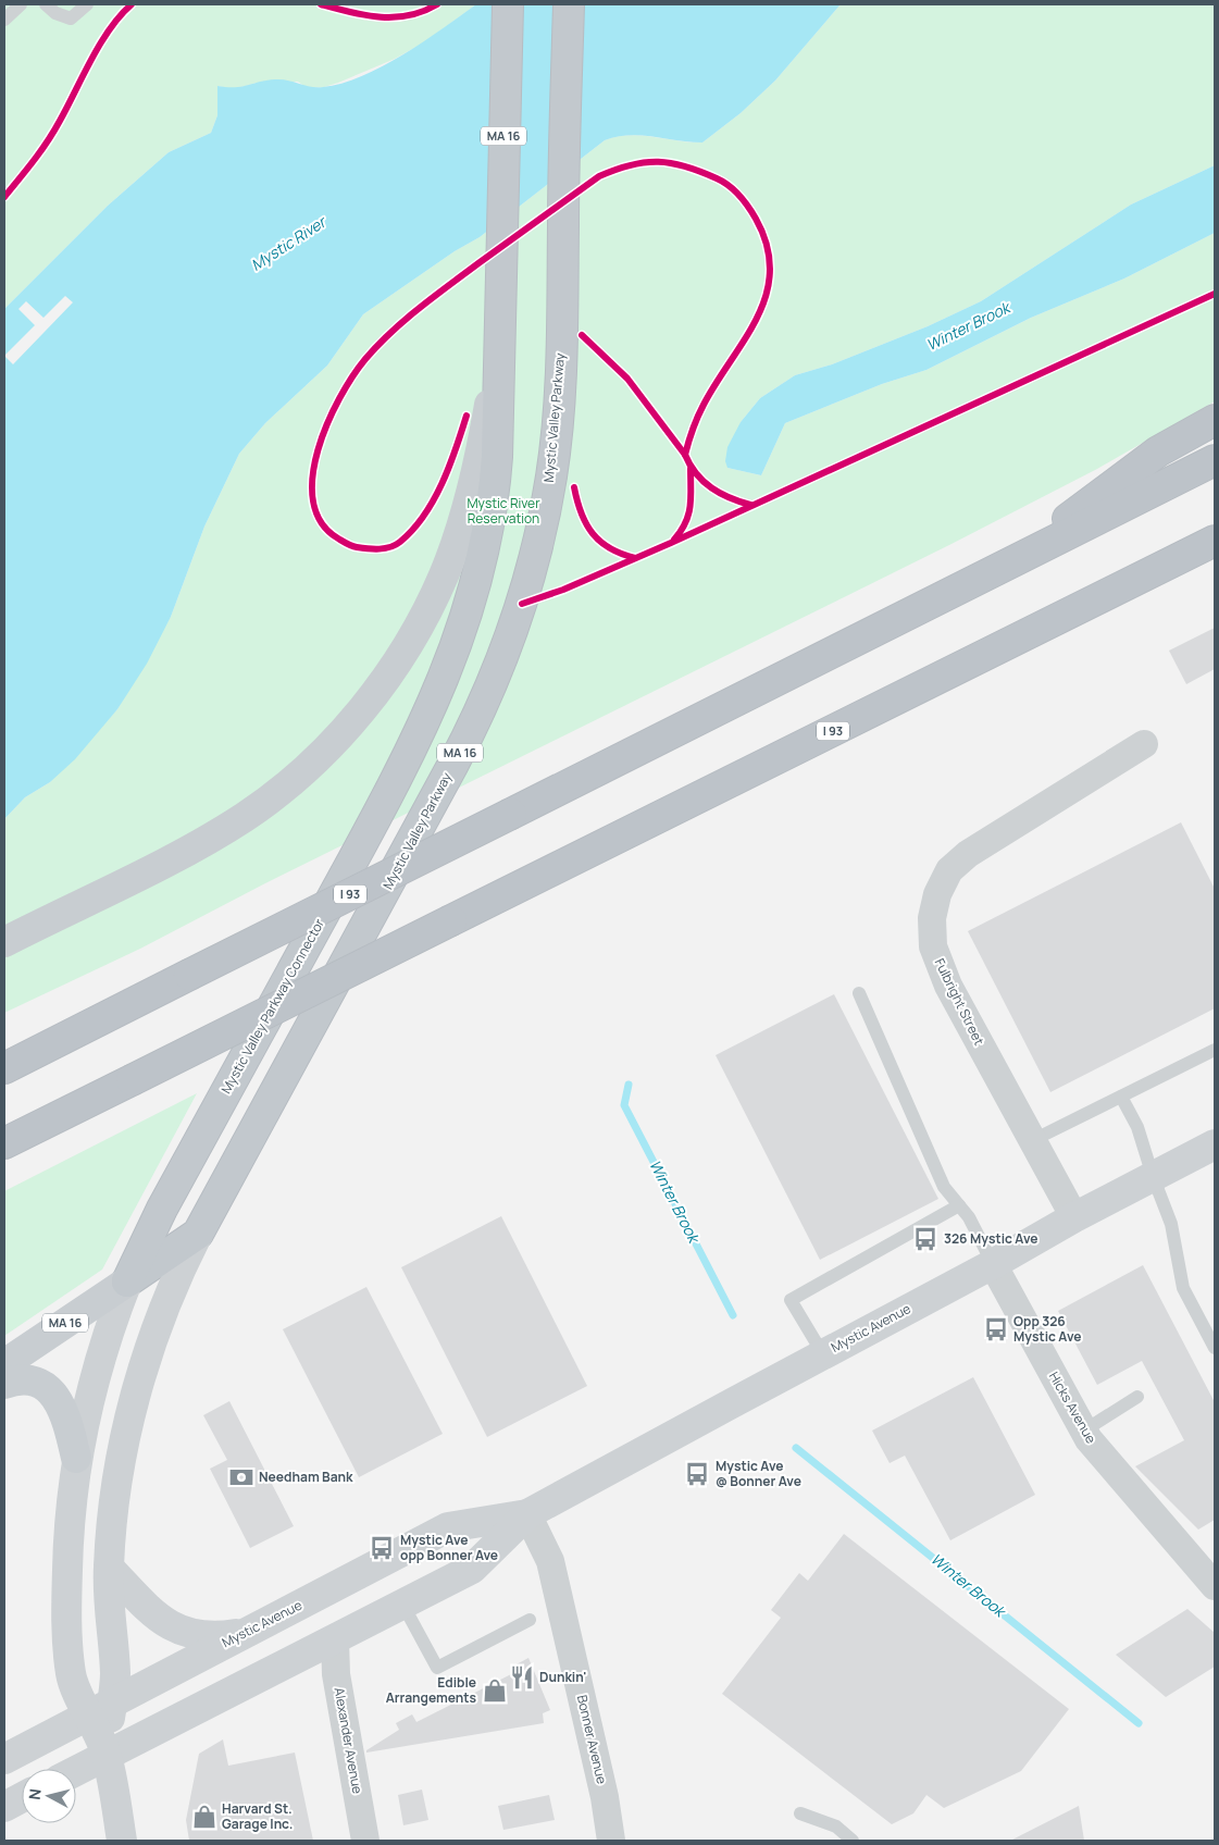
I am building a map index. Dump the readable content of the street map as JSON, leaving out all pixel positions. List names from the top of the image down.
{
  "streets": {
    "highway": [
      "MA 16",
      "Mystic Valley Parkway",
      "I 93",
      "Mystic Valley Parkway Connector"
    ],
    "main road": ["Mystic Avenue"],
    "street": [
      "Fulbright Street",
      "Hicks Avenue",
      "Bonner Avenue",
      "Alexander Avenue"
    ]
  },
  "crossings": [
    ["MA 16", "Mystic Valley Parkway Connector"],
    ["Mystic Valley Parkway", "Mystic Valley Parkway Connector"],
    ["Fulbright Street", "Mystic Avenue"],
    ["Mystic Valley Parkway Connector", "Mystic Avenue"],
    ["Mystic Avenue", "Hicks Avenue"],
    ["Mystic Avenue", "Bonner Avenue"],
    ["Mystic Avenue", "Alexander Avenue"]
  ],
  "water": ["Mystic River", "Winter Brook"],
  "parks": ["Mystic River Reservation"],
  "places": {
    "bus stop": [
      "326 Mystic Ave",
      "Opp 326 Mystic Ave",
      "Mystic Ave @ Bonner Ave",
      "Mystic Ave opp Bonner Ave"
    ],
    "bank": ["Needham Bank"],
    "restaurant": ["Dunkin'"],
    "shop": ["Edible Arrangements", "Harvard St. Garage Inc."]
  },
  "north": "left"
}
